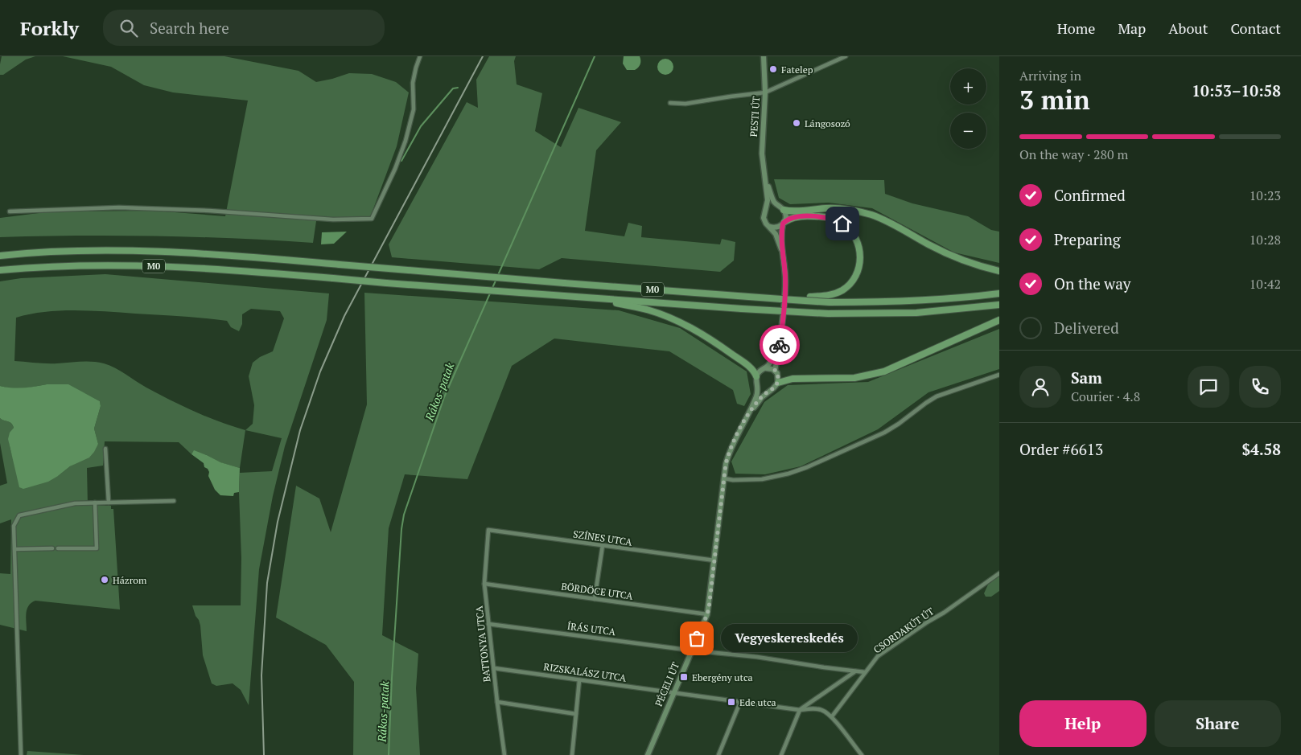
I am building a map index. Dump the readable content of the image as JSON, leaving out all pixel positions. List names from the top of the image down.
{
  "streets": {
    "highway": ["M0"],
    "main road": ["PESTI ÚT", "PÉCELI ÚT"],
    "street": [
      "SZÍNES UTCA",
      "BÖRDÖCE UTCA",
      "ÍRÁS UTCA",
      "CSORDAKÚT ÚT",
      "BATTONYA UTCA",
      "RIZSKALÁSZ UTCA"
    ]
  },
  "crossings": [
    ["SZÍNES UTCA", "BATTONYA UTCA"],
    ["SZÍNES UTCA", "PÉCELI ÚT"],
    ["BÖRDÖCE UTCA", "BATTONYA UTCA"],
    ["BÖRDÖCE UTCA", "PÉCELI ÚT"],
    ["ÍRÁS UTCA", "CSORDAKÚT ÚT"],
    ["ÍRÁS UTCA", "BATTONYA UTCA"],
    ["ÍRÁS UTCA", "PÉCELI ÚT"],
    ["BATTONYA UTCA", "RIZSKALÁSZ UTCA"],
    ["RIZSKALÁSZ UTCA", "PÉCELI ÚT"]
  ],
  "water": ["Rákos-patak"],
  "places": {
    "other": [
      "Fatelep",
      "Lángosozó",
      "Házrom",
      "Vegyeskereskedés"
    ],
    "transit": ["Ebergény utca", "Ede utca"]
  },
  "page": {
    "header": "Forkly",
    "search": "Search here",
    "nav": [
      "Home",
      "Map",
      "About",
      "Contact"
    ],
    "heading": ["3 min", "Arriving in", "10:53–10:58"],
    "panel": [
      "Sam",
      "Courier · 4.8",
      "Order #6613",
      "$4.58"
    ],
    "map_buttons": ["+", "−"],
    "bar": "On the way · 280 m",
    "list": [
      ["Confirmed", "10:23"],
      ["Preparing", "10:28"],
      ["On the way", "10:42"],
      "Delivered"
    ],
    "bubble": "Vegyeskereskedés",
    "buttons": ["Help", "Share"]
  }
}
